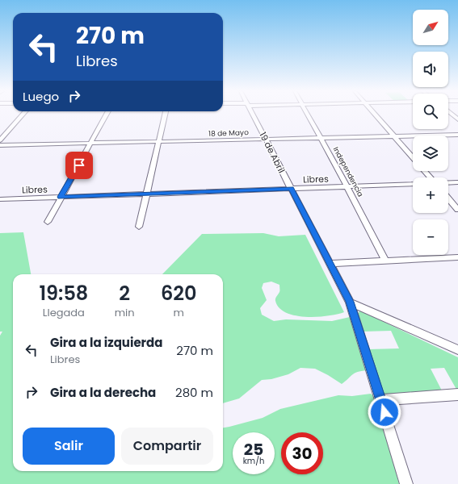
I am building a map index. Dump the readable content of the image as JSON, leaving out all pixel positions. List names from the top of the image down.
{
  "streets": {
    "street": [
      "18 de Mayo",
      "19 de Abril",
      "Independencia",
      "Libres"
    ]
  },
  "crossings": [
    ["18 de Mayo", "19 de Abril"],
    ["18 de Mayo", "Independencia"],
    ["19 de Abril", "Libres"],
    ["Independencia", "Libres"]
  ],
  "north": "top right",
  "page": {
    "map_buttons": ["+", "−"],
    "turn": ["270 m", "Libres"],
    "then": "Luego",
    "eta": [
      "19:58",
      "Llegada",
      "2",
      "min",
      "620",
      "m"
    ],
    "list": [
      {
        "name": "Gira a la izquierda",
        "note": "Libres",
        "value": "270 m"
      },
      {
        "name": "Gira a la derecha",
        "value": "280 m"
      }
    ],
    "buttons": ["Salir", "Compartir"],
    "speed": "25 km/h",
    "limit": "30"
  }
}
